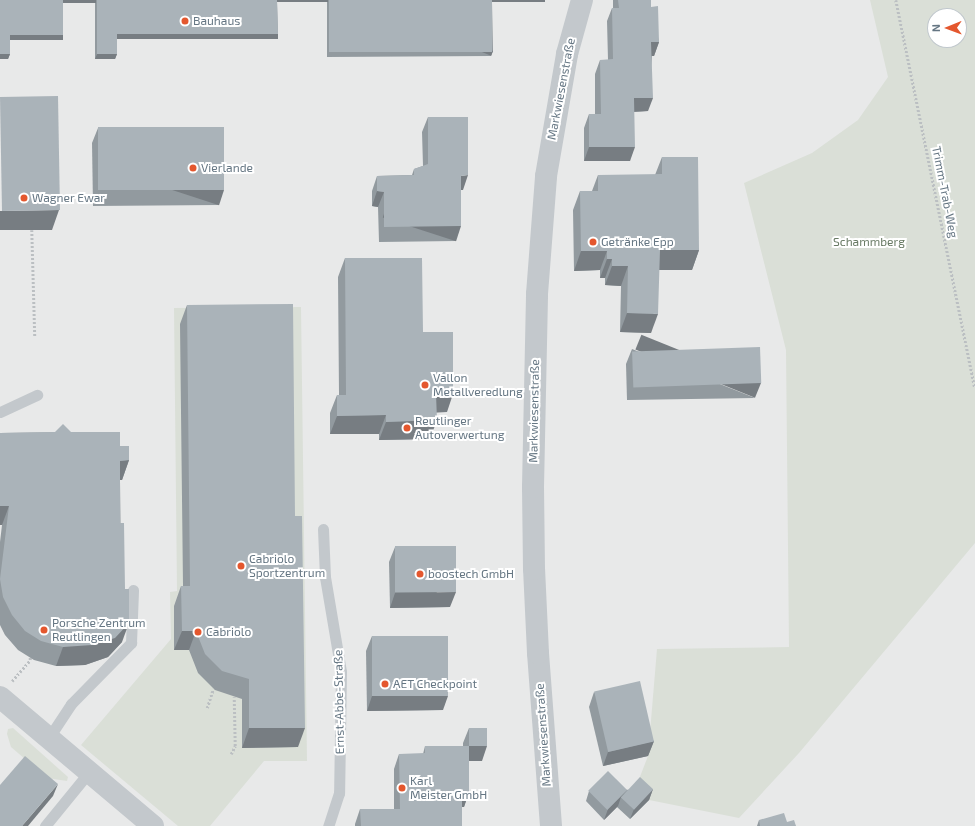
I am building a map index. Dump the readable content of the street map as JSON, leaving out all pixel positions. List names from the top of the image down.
{
  "streets": {
    "street": ["Markwiesenstraße"],
    "lane": ["Ernst-Abbe-Straße"],
    "path": ["Trimm-Trab-Weg"]
  },
  "parks": ["Schammberg"],
  "places": [
    "Bauhaus",
    "Vierlande",
    "Wagner Ewar",
    "Getränke Epp",
    "Vallon Metallveredlung",
    "Reutlinger Autoverwertung",
    "Cabriolo Sportzentrum",
    "boostech GmbH",
    "Porsche Zentrum Reutlingen",
    "Cabriolo",
    "AET Checkpoint",
    "Karl Meister GmbH"
  ],
  "north": "left"
}
